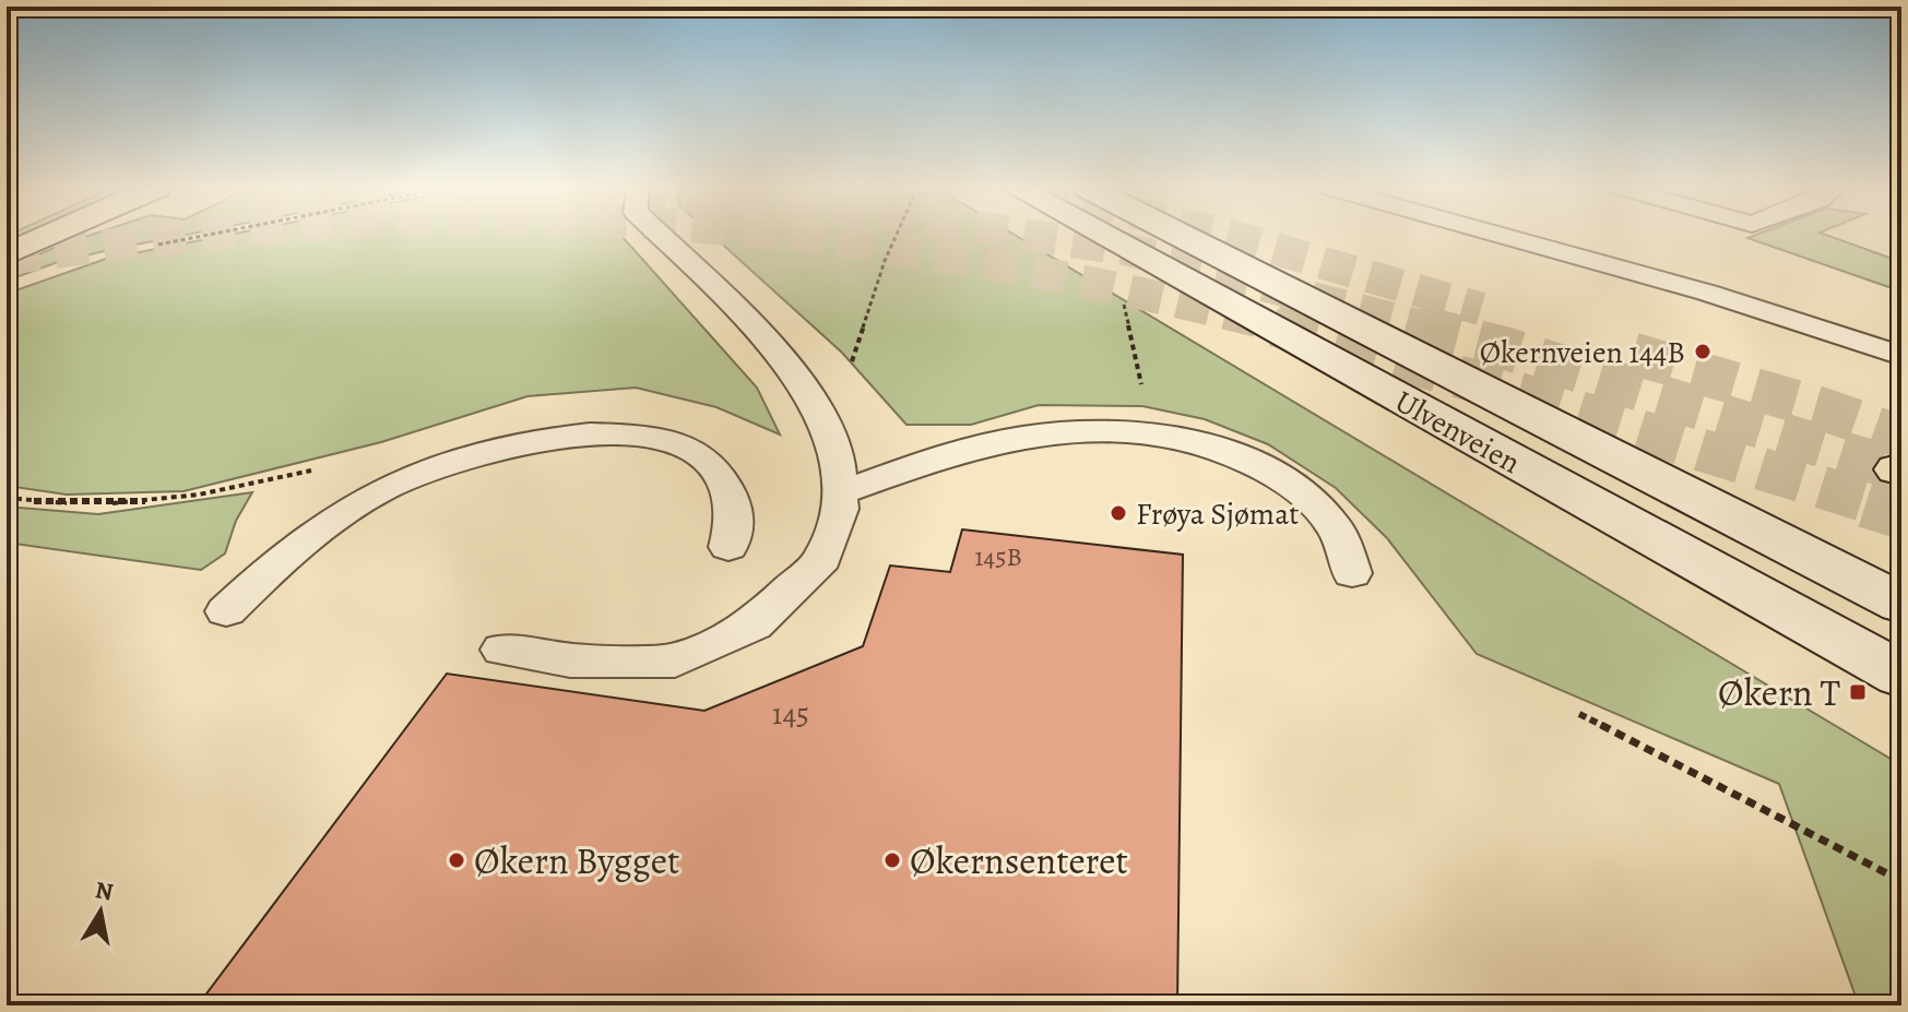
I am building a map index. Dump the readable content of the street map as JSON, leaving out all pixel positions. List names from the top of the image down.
{
  "streets": {
    "main road": ["Ulvenveien"]
  },
  "places": {
    "other": [
      "Økernveien 144B",
      "Frøya Sjømat",
      "Økern Bygget",
      "Økernsenteret"
    ],
    "transit": ["Økern T"]
  },
  "house_numbers": ["145B", "145"],
  "north": "top"
}
